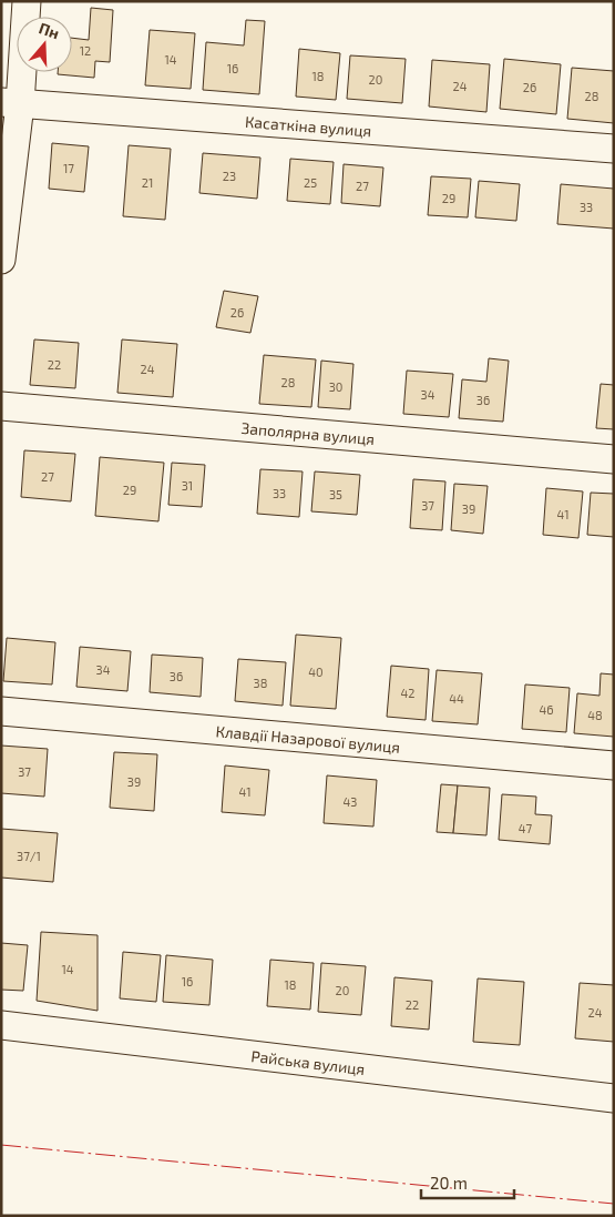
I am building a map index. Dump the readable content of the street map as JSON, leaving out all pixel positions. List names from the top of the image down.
{
  "streets": {
    "street": [
      "Касаткіна вулиця",
      "Заполярна вулиця",
      "Клавдії Назарової вулиця",
      "Райська вулиця"
    ]
  },
  "house_numbers": [
    "12",
    "14",
    "16",
    "18",
    "20",
    "24",
    "26",
    "28",
    "17",
    "23",
    "21",
    "25",
    "27",
    "29",
    "33",
    "26",
    "22",
    "24",
    "28",
    "30",
    "34",
    "36",
    "27",
    "31",
    "29",
    "33",
    "35",
    "37",
    "39",
    "41",
    "34",
    "40",
    "36",
    "38",
    "42",
    "44",
    "46",
    "48",
    "37",
    "39",
    "41",
    "43",
    "47",
    "37/1",
    "14",
    "16",
    "18",
    "20",
    "22",
    "24"
  ],
  "scale_bar": "20 m",
  "north": "top"
}
